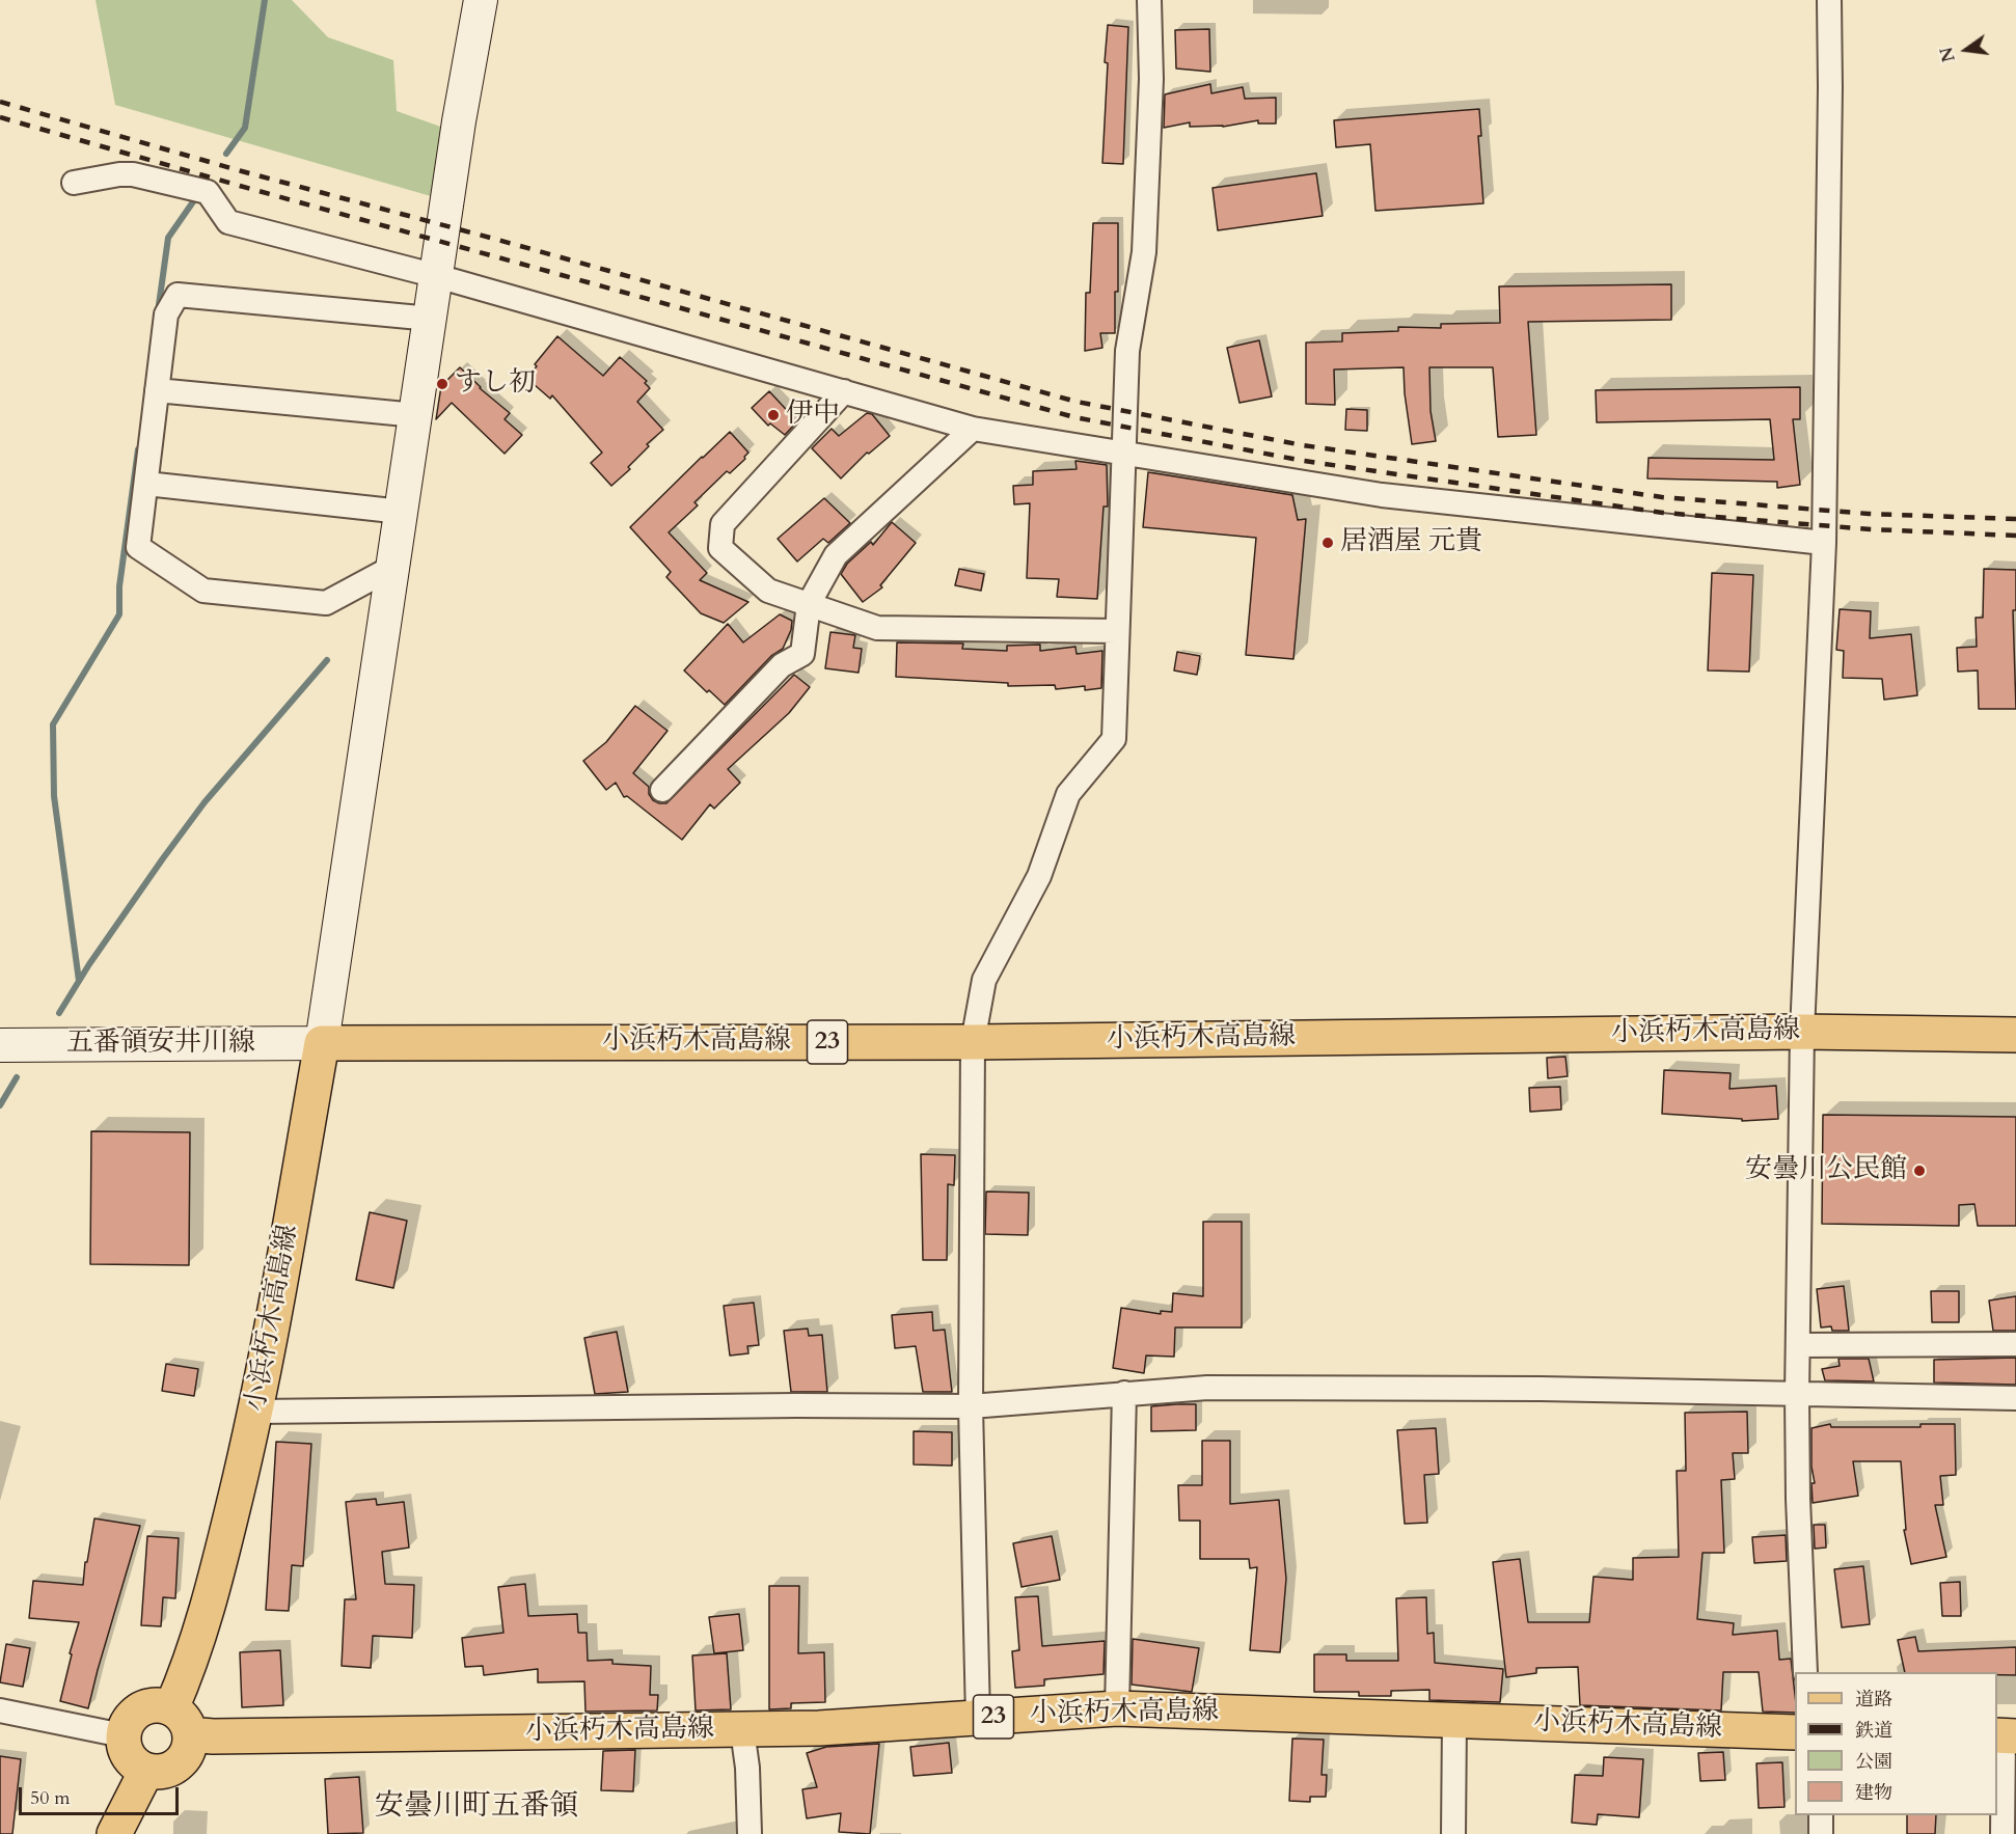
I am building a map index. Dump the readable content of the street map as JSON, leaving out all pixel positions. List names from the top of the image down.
{
  "streets": {
    "main road": ["小浜朽木高島線", "23"],
    "street": ["五番領安井川線"]
  },
  "crossings": [
    ["小浜朽木高島線", "五番領安井川線"]
  ],
  "districts": ["安曇川町五番領"],
  "places": [
    "すし初",
    "伊中",
    "居酒屋 元貴",
    "安曇川公民館"
  ],
  "legend": [
    "道路",
    "鉄道",
    "公園",
    "建物"
  ],
  "scale_bar": "50 m",
  "north": "left"
}
